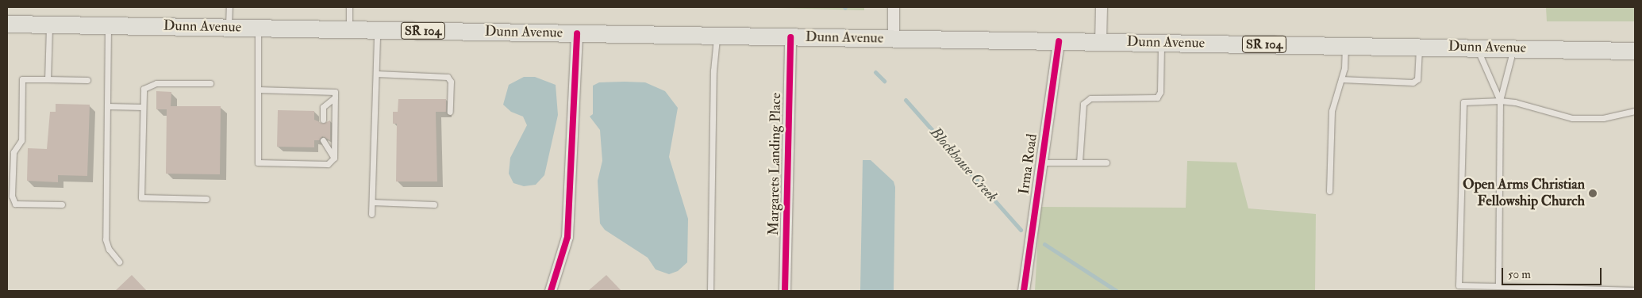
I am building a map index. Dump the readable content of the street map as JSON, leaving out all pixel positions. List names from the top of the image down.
{
  "streets": {
    "main road": ["Dunn Avenue", "SR 104"],
    "street": ["Margarets Landing Place", "Irma Road"]
  },
  "crossings": [
    ["Dunn Avenue", "Margarets Landing Place"],
    ["Dunn Avenue", "Irma Road"]
  ],
  "water": ["Blockhouse Creek"],
  "places": ["Open Arms Christian Fellowship Church"],
  "scale_bar": "50 m"
}
